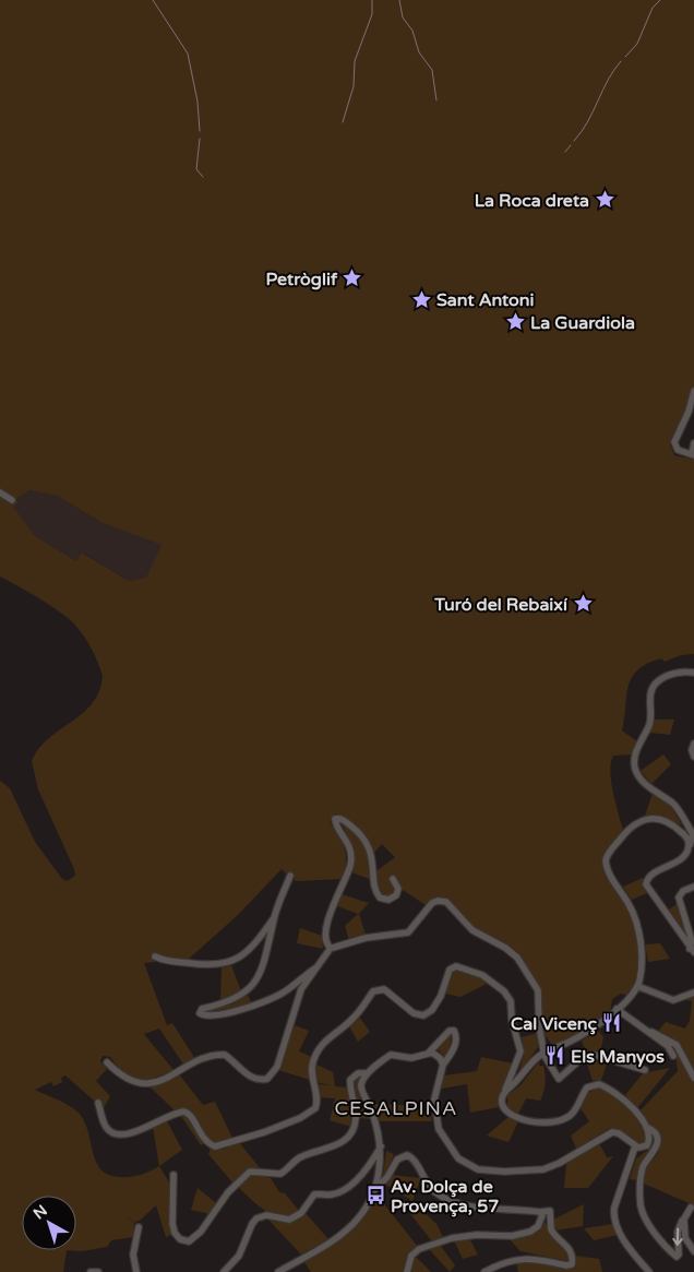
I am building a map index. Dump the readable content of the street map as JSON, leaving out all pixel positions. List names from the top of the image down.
{
  "districts": ["CESALPINA"],
  "places": {
    "place": [
      "La Roca dreta",
      "Petròglif",
      "Sant Antoni",
      "La Guardiola",
      "Turó del Rebaixí"
    ],
    "restaurant": ["Cal Vicenç", "Els Manyos"],
    "bus stop": ["Av. Dolça de Provença, 57"]
  },
  "north": "top left"
}
